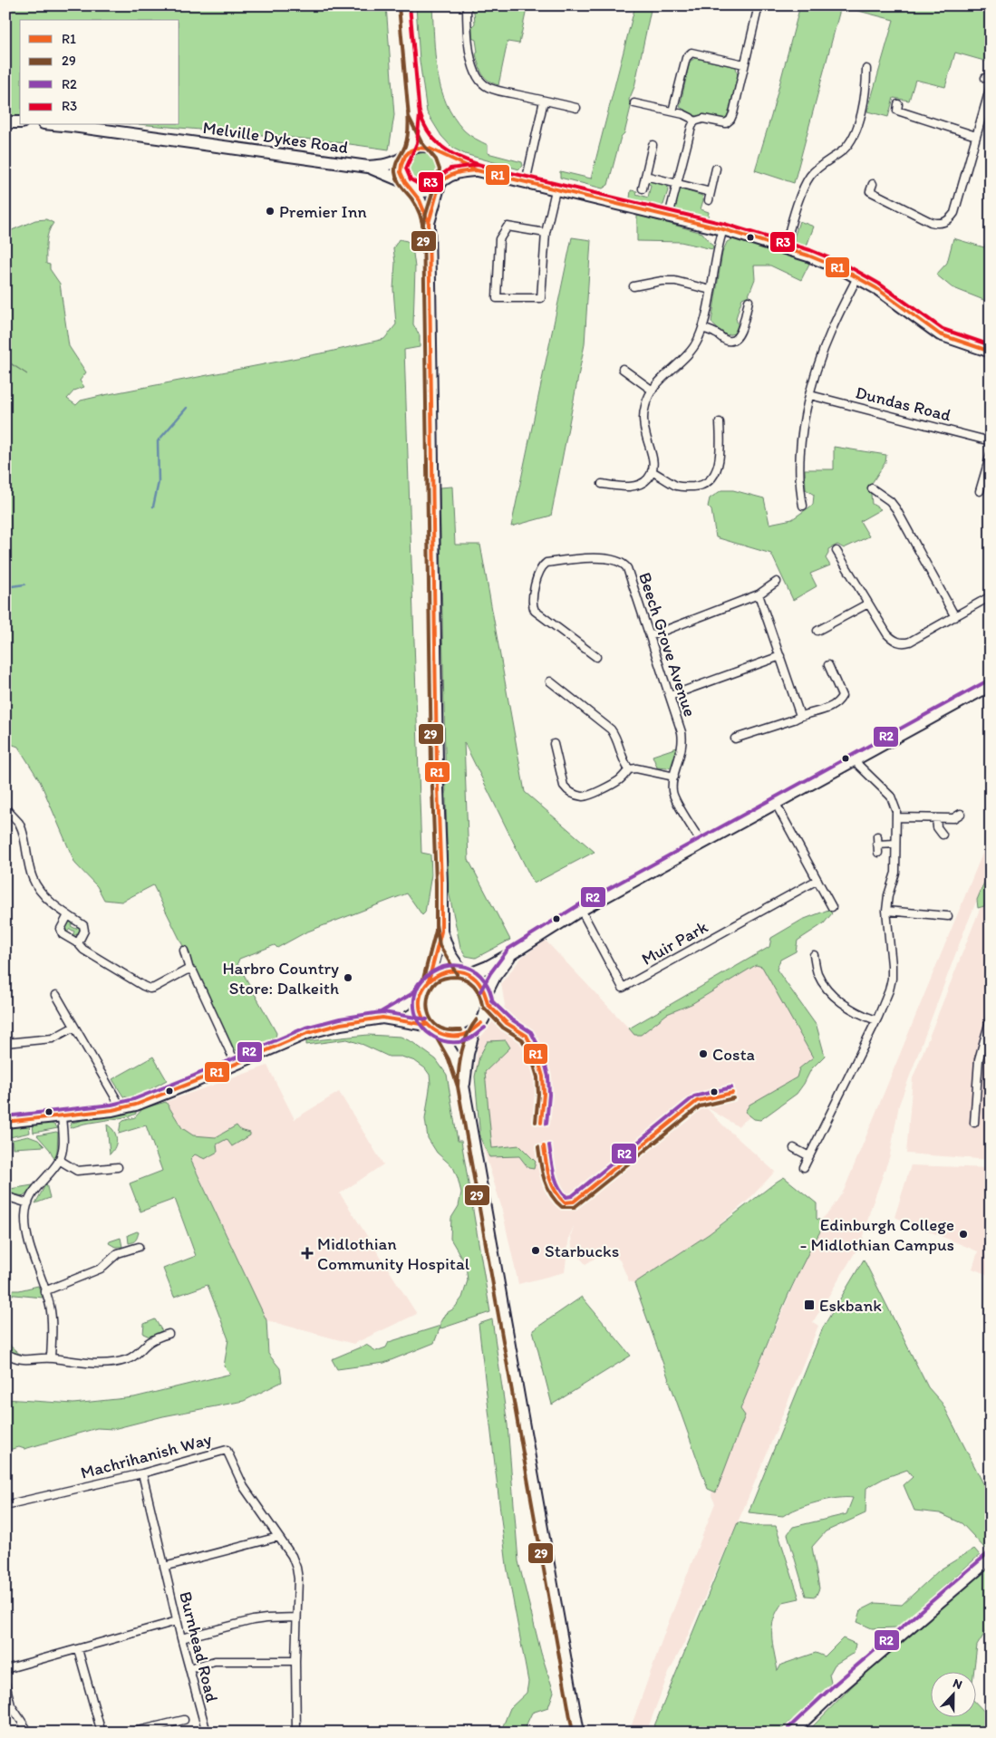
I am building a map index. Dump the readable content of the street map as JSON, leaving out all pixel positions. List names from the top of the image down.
{
  "streets": {
    "main road": ["Melville Dykes Road"],
    "street": [
      "Dundas Road",
      "Beech Grove Avenue",
      "Muir Park",
      "Machrihanish Way",
      "Burnhead Road"
    ]
  },
  "crossings": [
    ["Machrihanish Way", "Burnhead Road"]
  ],
  "places": {
    "other": [
      "Premier Inn",
      "Harbro Country Store: Dalkeith",
      "Costa",
      "Edinburgh College - Midlothian Campus",
      "Starbucks"
    ],
    "health": ["Midlothian Community Hospital"],
    "transit": ["Eskbank"]
  },
  "lines": [
    "transit line R3",
    "transit line 29",
    "transit line R1",
    "transit line R2"
  ],
  "legend": [
    "R1",
    "29",
    "R2",
    "R3"
  ],
  "north": "top"
}
